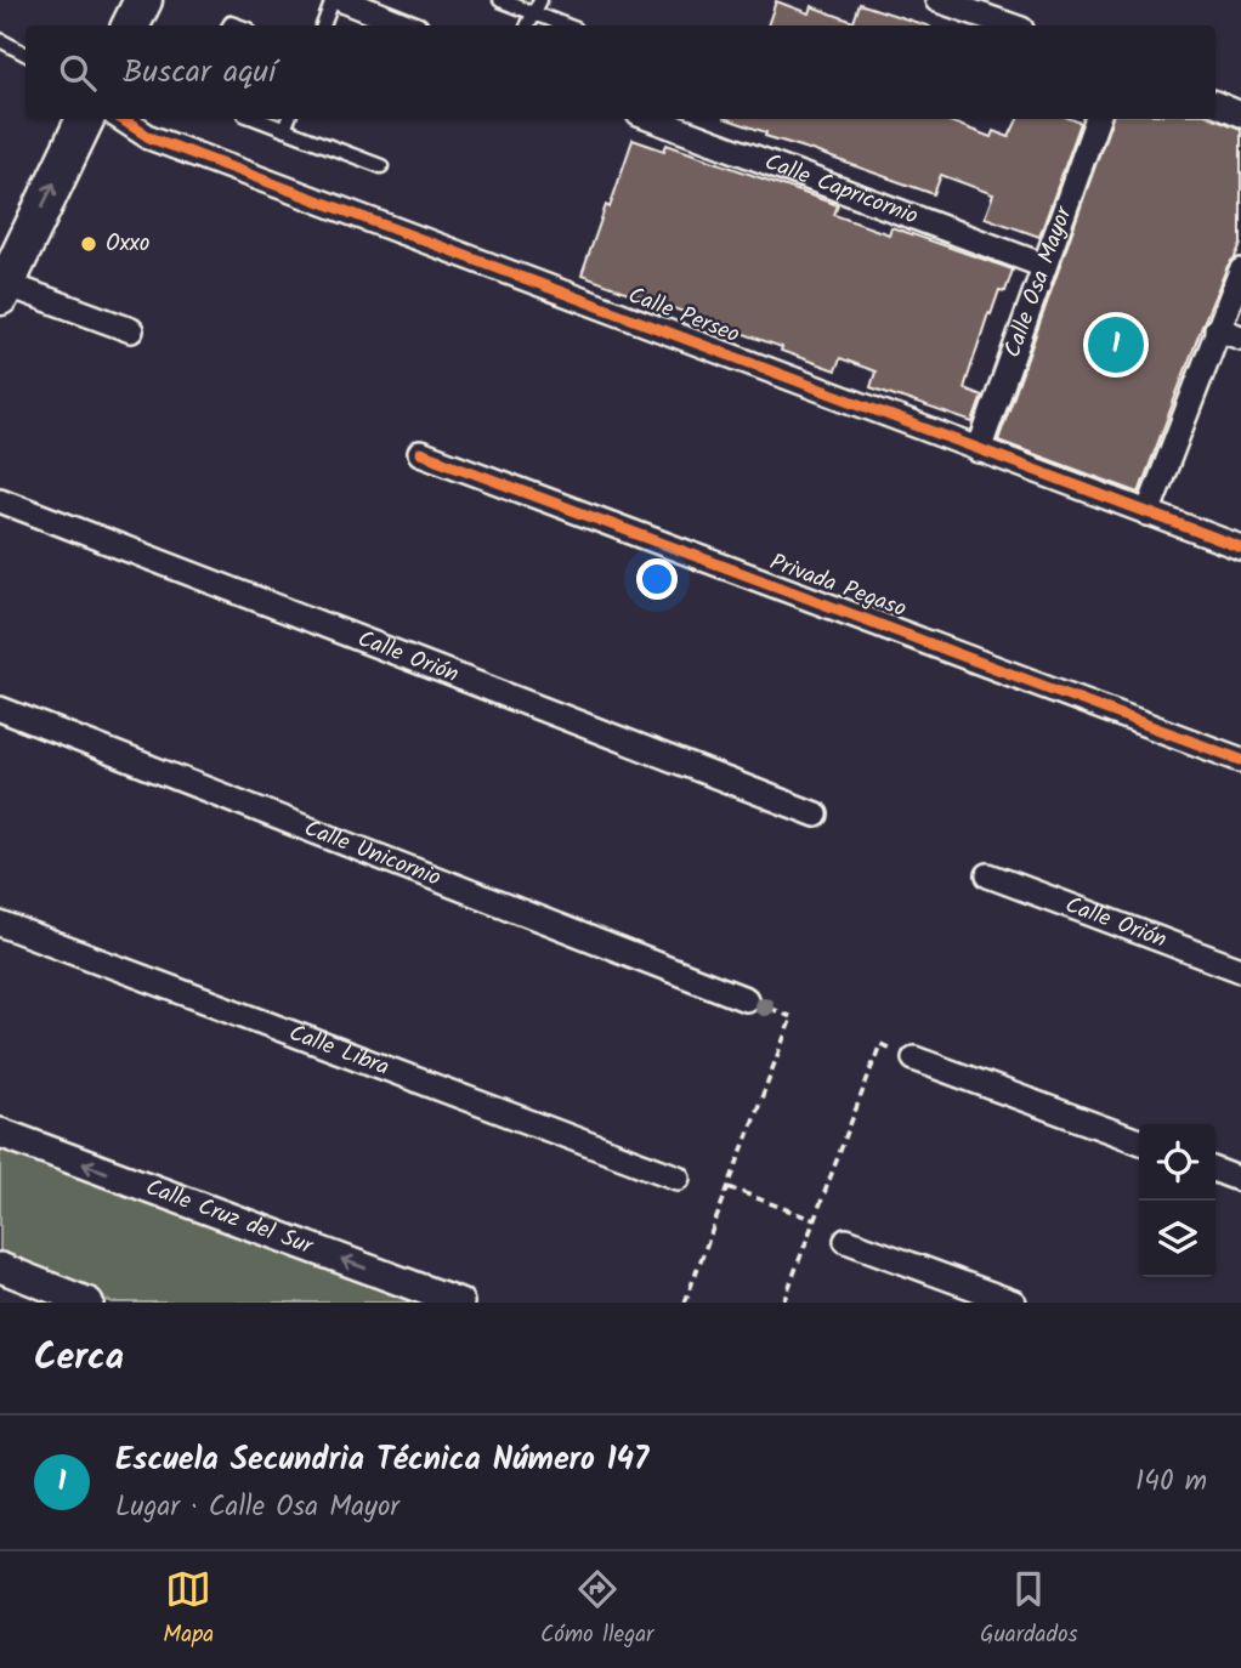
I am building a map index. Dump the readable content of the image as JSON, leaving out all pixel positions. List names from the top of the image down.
{
  "streets": {
    "street": [
      "Calle Capricornio",
      "Calle Osa Mayor",
      "Calle Perseo",
      "Privada Pegaso",
      "Calle Orión",
      "Calle Unicornio",
      "Calle Libra",
      "Calle Cruz del Sur"
    ]
  },
  "crossings": [
    ["Calle Capricornio", "Calle Osa Mayor"],
    ["Calle Osa Mayor", "Calle Perseo"]
  ],
  "one_way": ["Calle Cruz del Sur"],
  "places": ["Oxxo"],
  "page": {
    "search": "Buscar aquí",
    "pins": "1",
    "heading": "Cerca",
    "list": [
      {
        "mark": "1",
        "name": "Escuela Secundria Técnica Número 147",
        "note": "Lugar · Calle Osa Mayor",
        "value": "140 m"
      }
    ],
    "nav": ["Mapa", "Cómo llegar", "Guardados"]
  }
}
